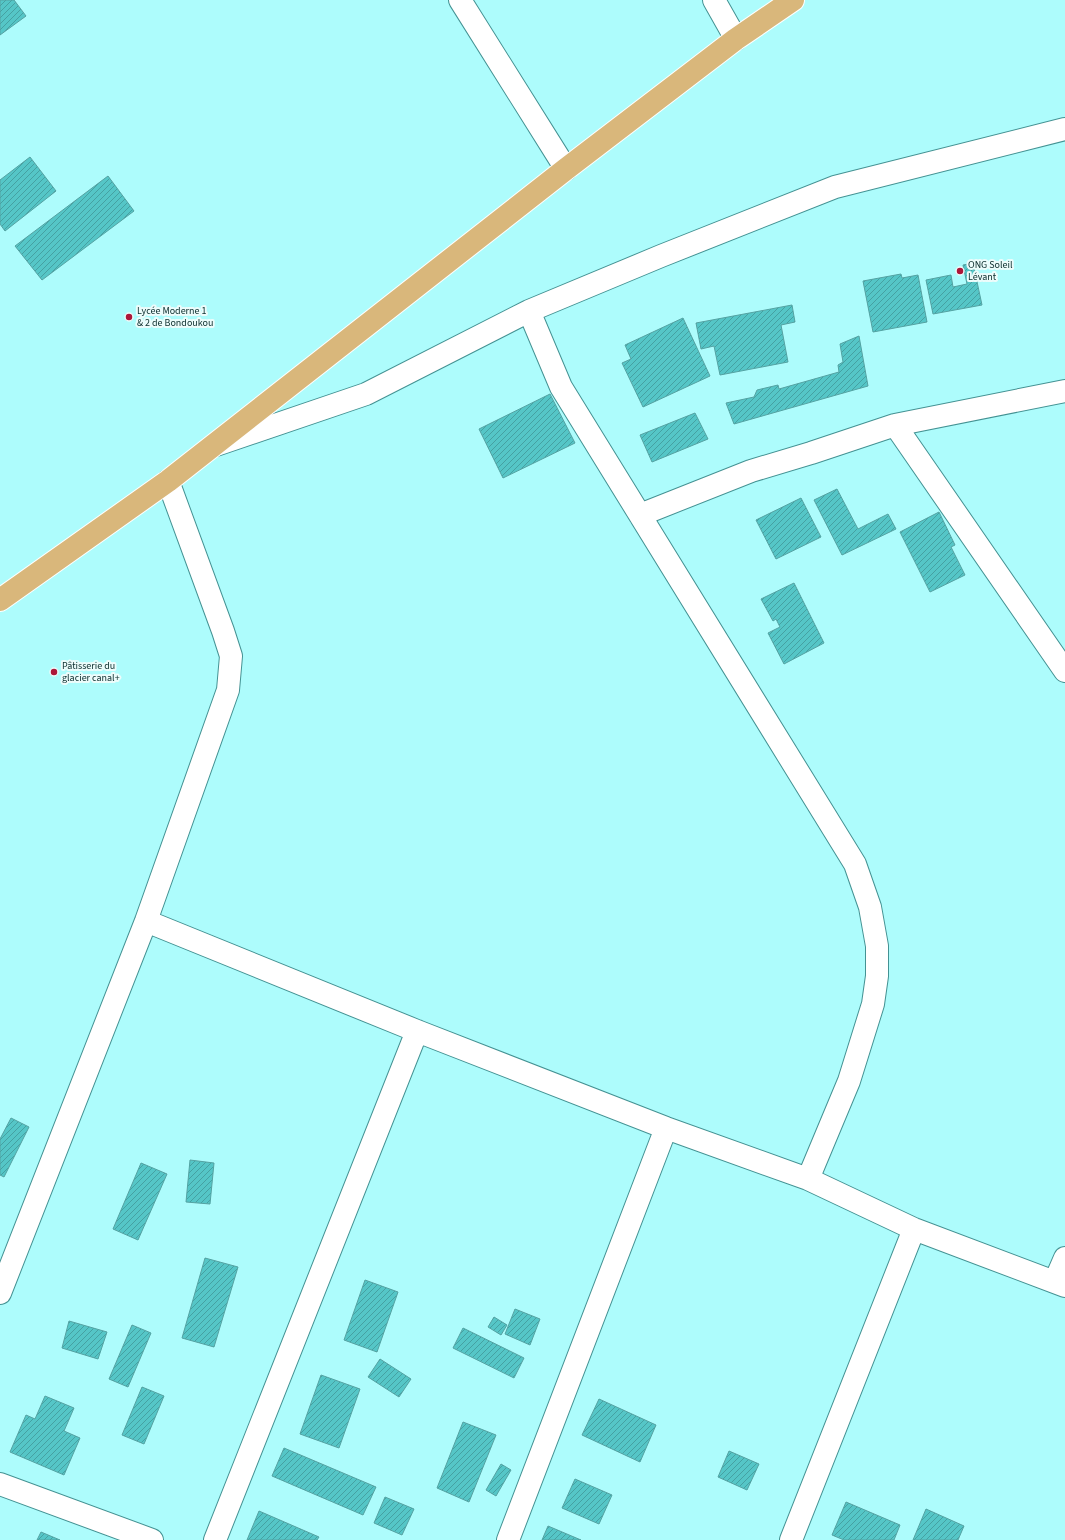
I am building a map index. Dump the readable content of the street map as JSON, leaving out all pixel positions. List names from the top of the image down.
{
  "places": ["ONG Soleil Lévant", "Lycée Moderne 1 & 2 de Bondoukou", "Pâtisserie du glacier canal+"]
}
